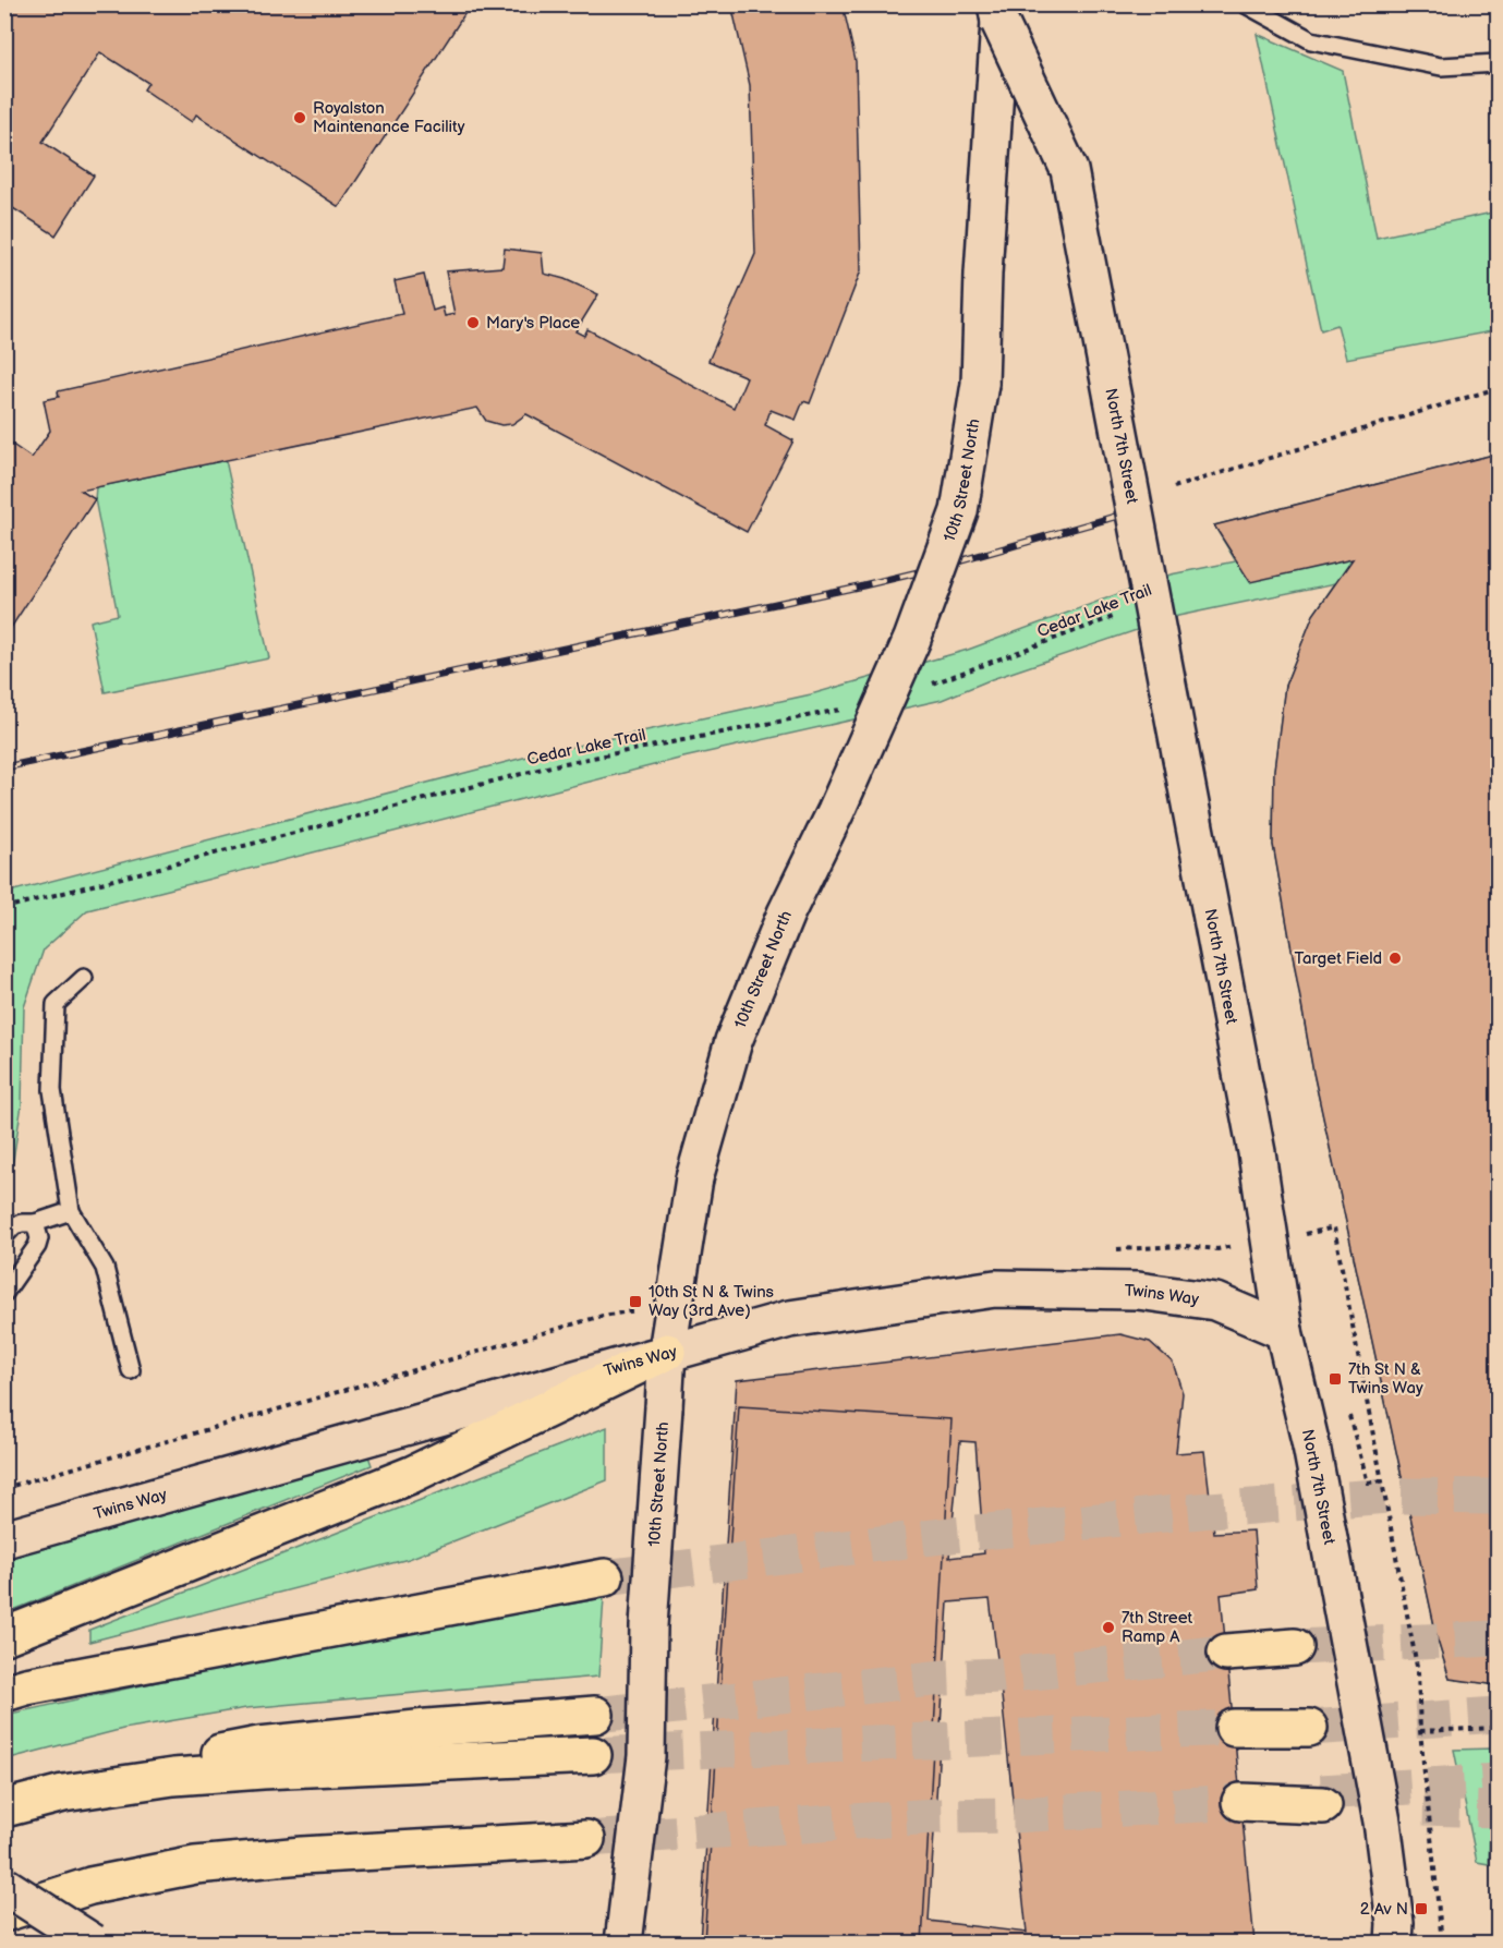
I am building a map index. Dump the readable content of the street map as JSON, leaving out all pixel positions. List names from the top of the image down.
{
  "streets": {
    "main road": ["North 7th Street", "10th Street North", "Twins Way"],
    "path": ["Cedar Lake Trail"]
  },
  "crossings": [
    ["North 7th Street", "10th Street North"],
    ["North 7th Street", "Twins Way"],
    ["10th Street North", "Twins Way"]
  ],
  "places": {
    "other": [
      "Royalston Maintenance Facility",
      "Mary's Place",
      "Target Field",
      "7th Street Ramp A"
    ],
    "transit": ["10th St N & Twins Way (3rd Ave)", "7th St N & Twins Way", "2 Av N"]
  }
}
